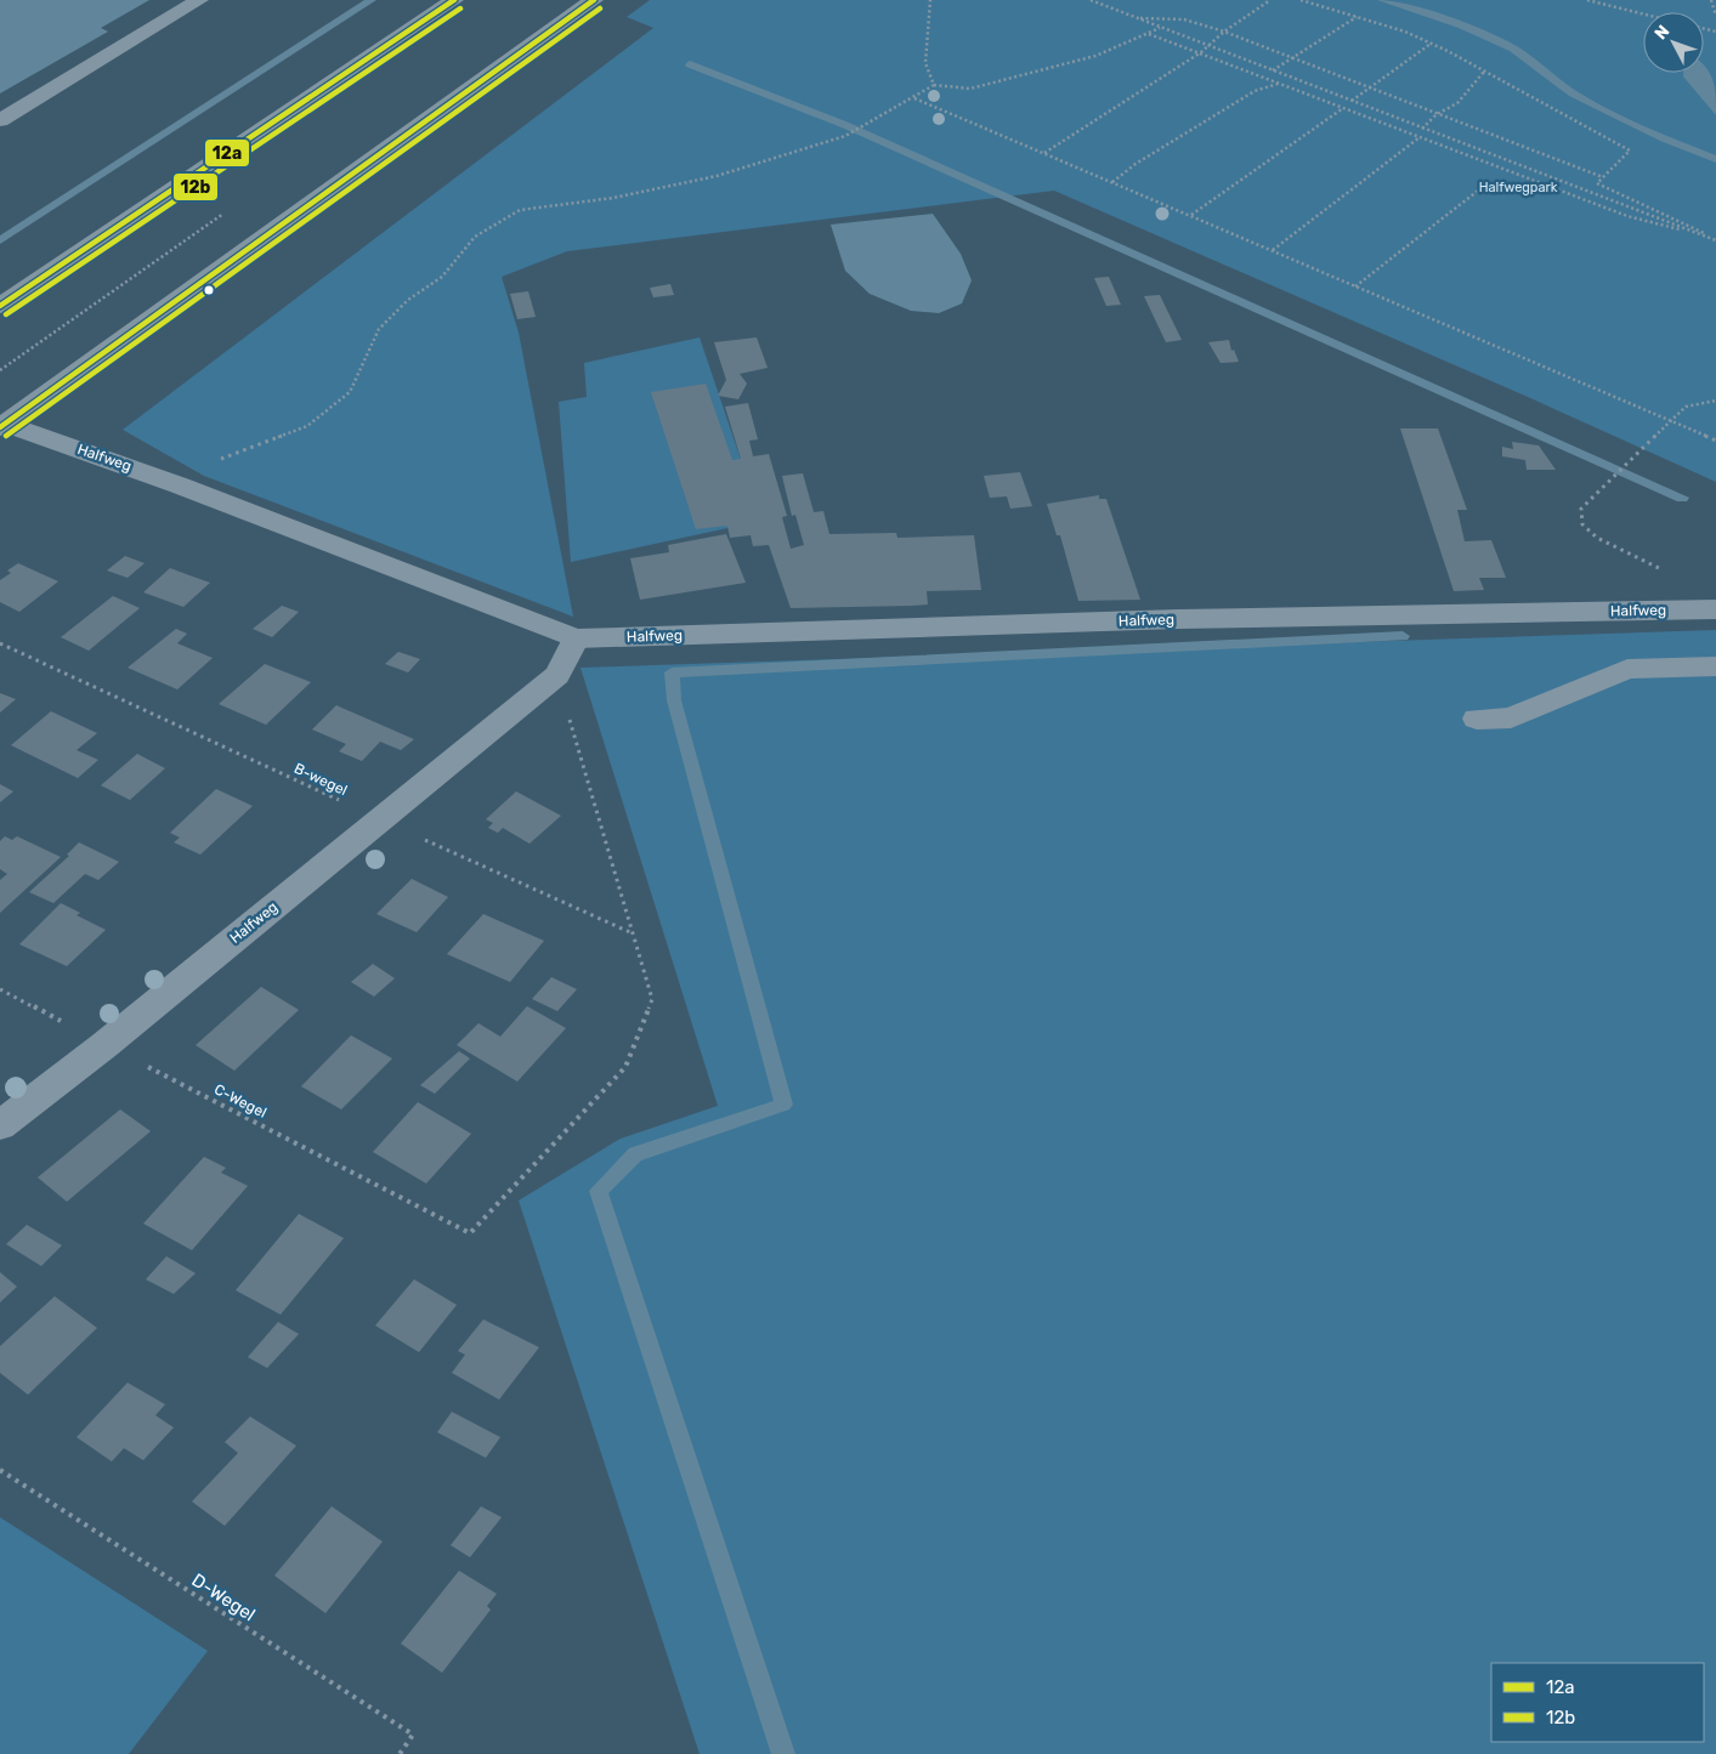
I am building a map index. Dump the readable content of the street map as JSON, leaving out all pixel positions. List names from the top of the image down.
{
  "streets": {
    "street": ["Halfweg"],
    "path": ["B-wegel", "C-Wegel", "D-Wegel"]
  },
  "crossings": [
    ["Halfweg", "B-wegel"],
    ["Halfweg", "C-Wegel"],
    ["B-wegel", "C-Wegel"]
  ],
  "parks": ["Halfwegpark"],
  "lines": ["transit line 12a", "transit line 12b"],
  "legend": ["12a", "12b"],
  "north": "top left"
}
